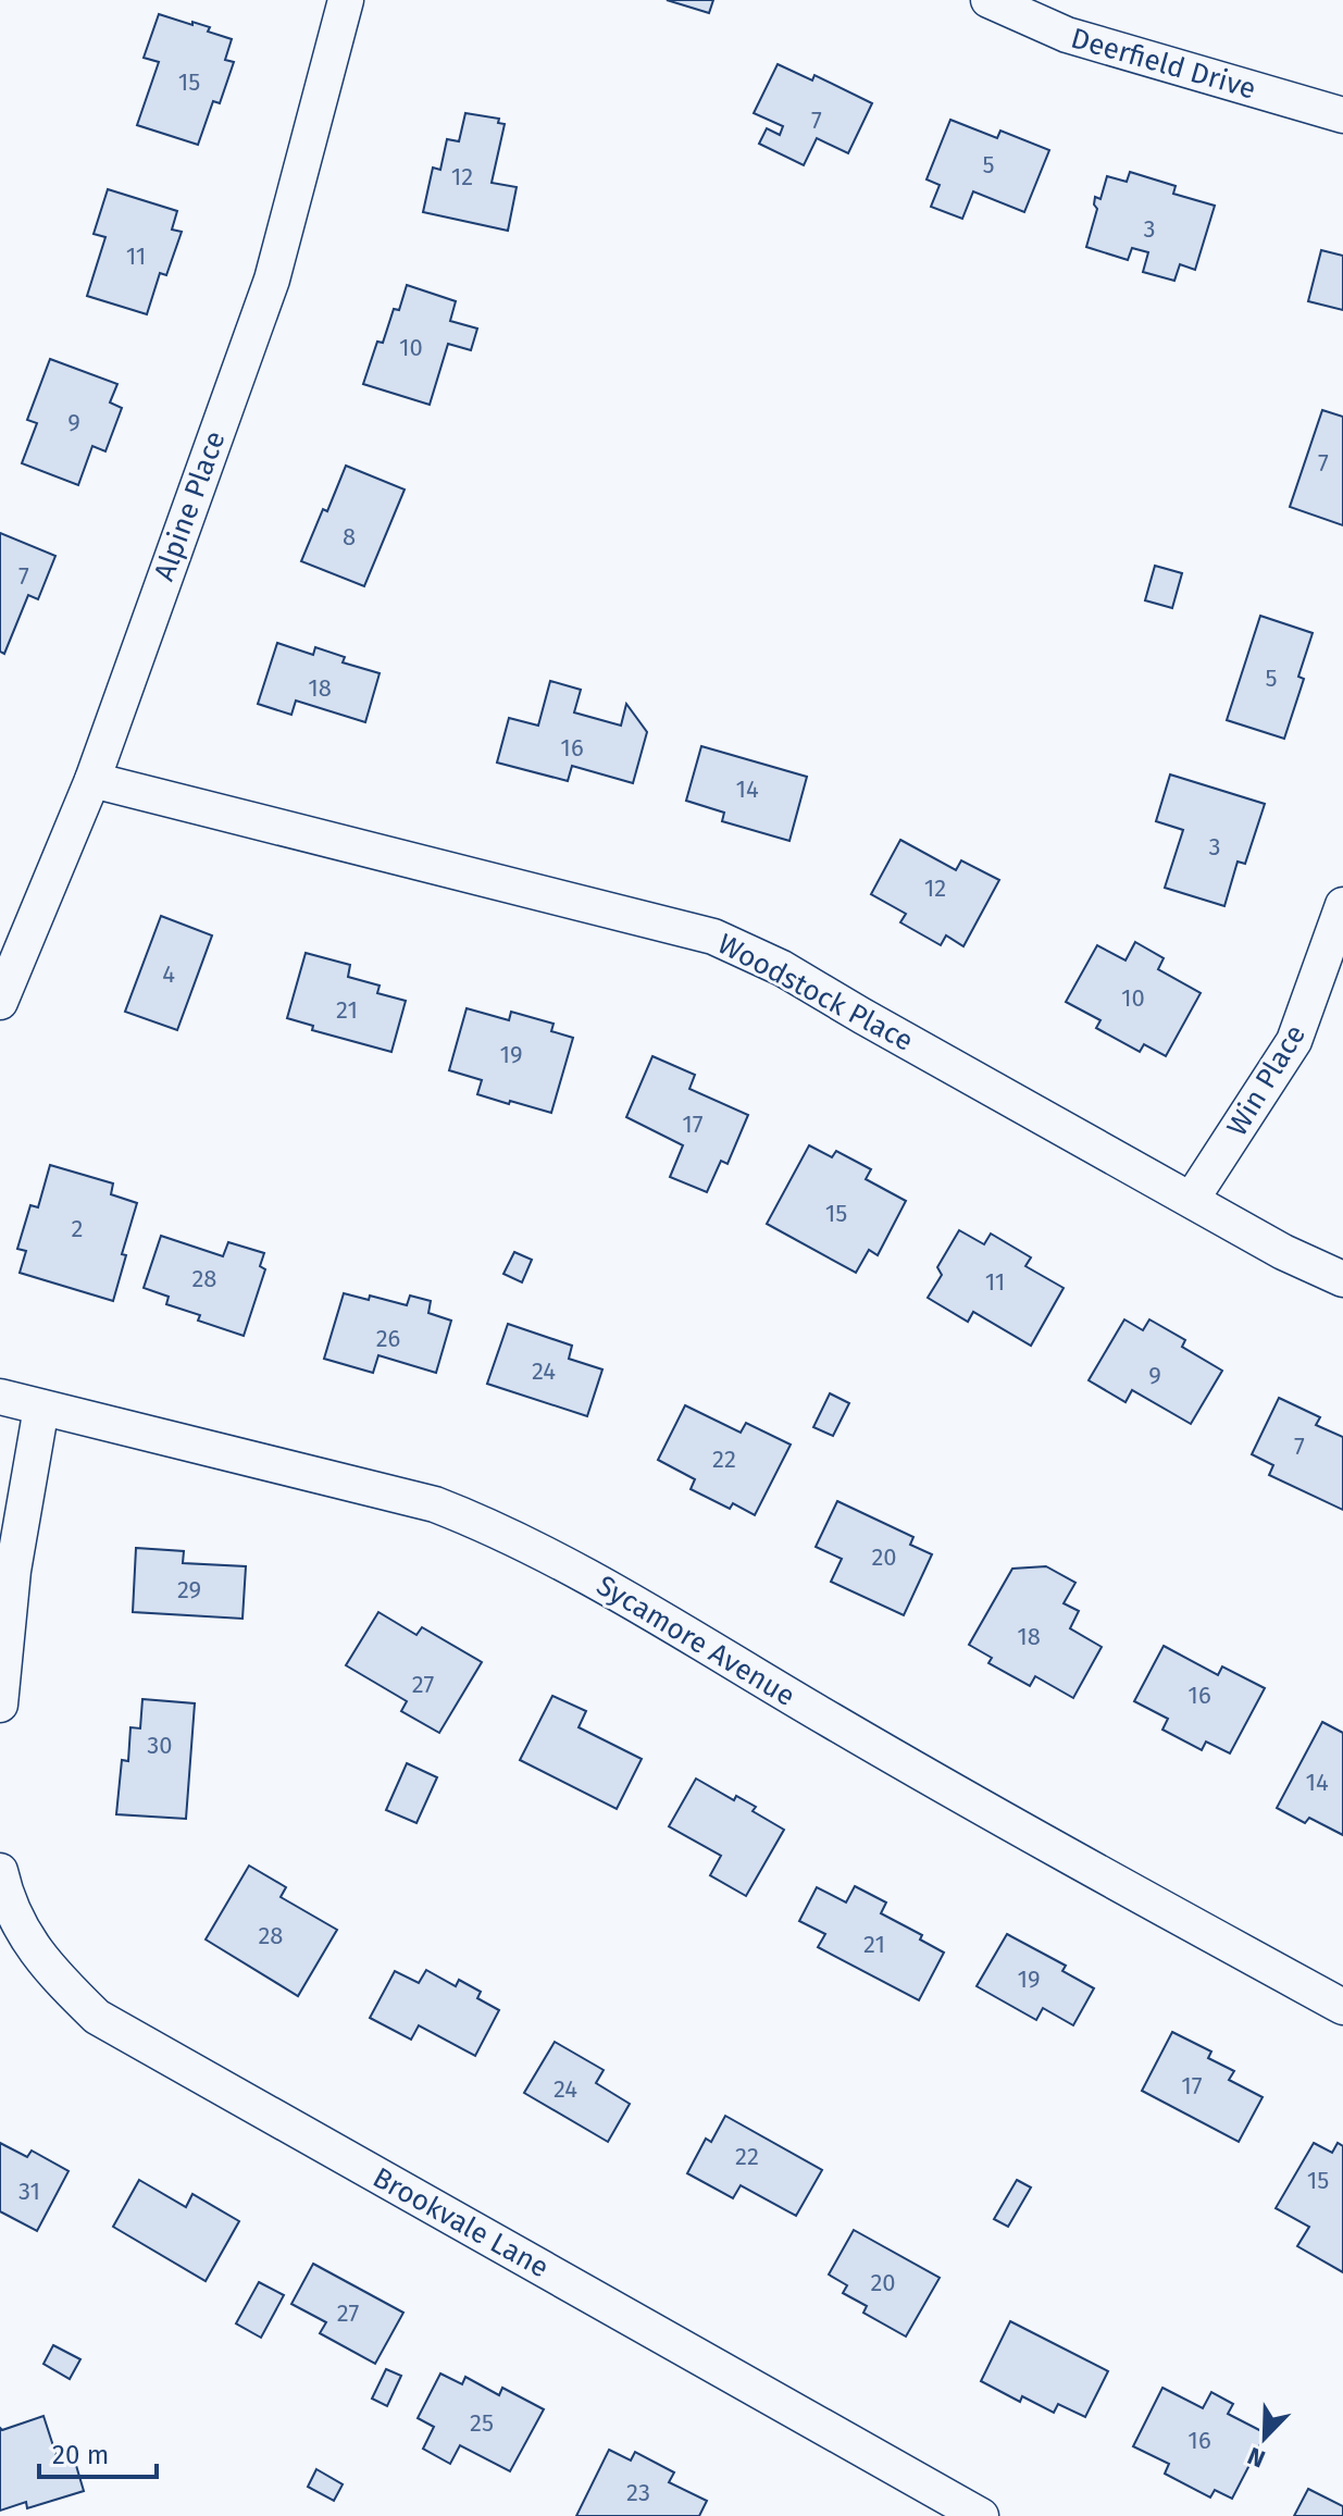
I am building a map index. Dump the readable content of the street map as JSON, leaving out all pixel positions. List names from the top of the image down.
{
  "streets": {
    "street": [
      "Deerfield Drive",
      "Alpine Place",
      "Woodstock Place",
      "Win Place",
      "Sycamore Avenue",
      "Brookvale Lane"
    ]
  },
  "crossings": [
    ["Alpine Place", "Woodstock Place"],
    ["Woodstock Place", "Win Place"]
  ],
  "house_numbers": [
    "15",
    "7",
    "5",
    "12",
    "3",
    "11",
    "10",
    "9",
    "7",
    "8",
    "7",
    "5",
    "18",
    "16",
    "14",
    "3",
    "12",
    "4",
    "10",
    "21",
    "19",
    "17",
    "15",
    "2",
    "28",
    "11",
    "26",
    "24",
    "9",
    "7",
    "22",
    "20",
    "29",
    "18",
    "27",
    "16",
    "30",
    "14",
    "28",
    "21",
    "19",
    "17",
    "24",
    "22",
    "15",
    "31",
    "20",
    "27",
    "25",
    "16",
    "23"
  ],
  "scale_bar": "20 m",
  "north": "bottom left"
}
